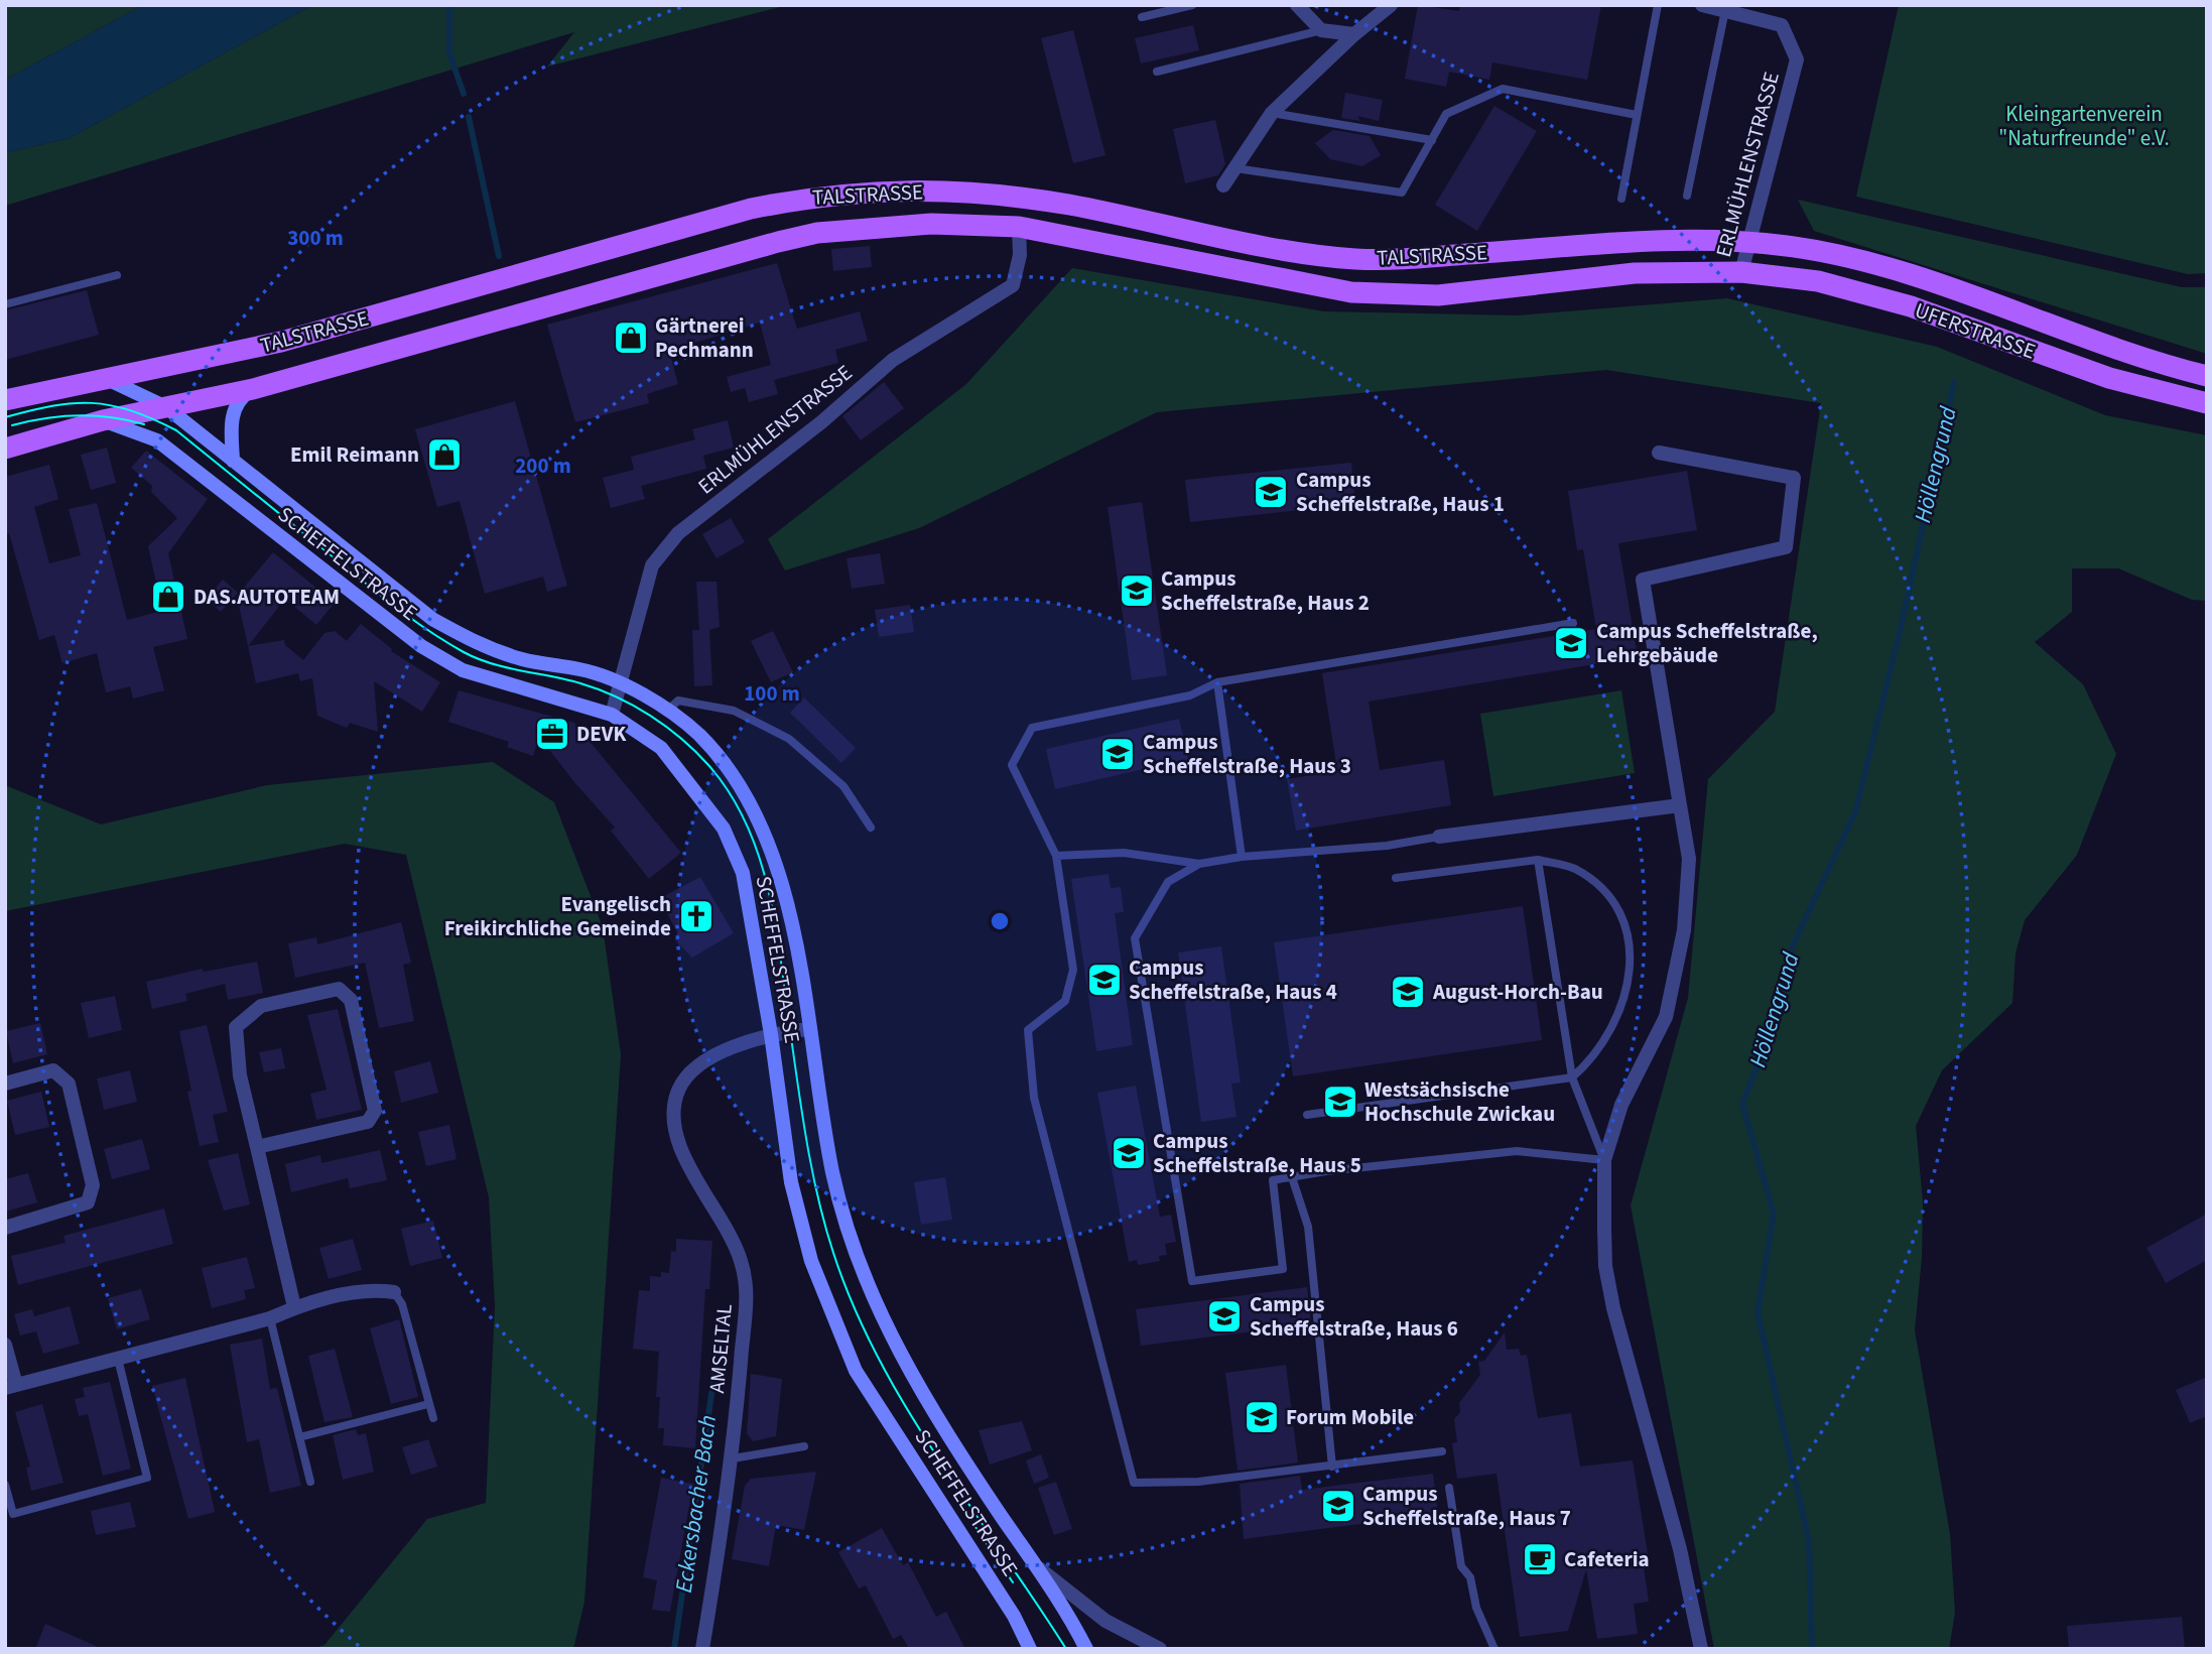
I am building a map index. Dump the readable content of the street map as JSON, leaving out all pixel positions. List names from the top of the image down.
{
  "streets": {
    "main road": ["TALSTRASSE", "UFERSTRASSE"],
    "street": ["ERLMÜHLENSTRASSE", "SCHEFFELSTRASSE", "AMSELTAL"]
  },
  "crossings": [
    ["ERLMÜHLENSTRASSE", "TALSTRASSE"],
    ["ERLMÜHLENSTRASSE", "UFERSTRASSE"],
    ["ERLMÜHLENSTRASSE", "SCHEFFELSTRASSE"],
    ["TALSTRASSE", "UFERSTRASSE"],
    ["TALSTRASSE", "SCHEFFELSTRASSE"],
    ["SCHEFFELSTRASSE", "AMSELTAL"]
  ],
  "water": ["Höllengrund", "Eckersbacher Bach"],
  "parks": ["Kleingartenverein \"Naturfreunde\" e.V."],
  "places": {
    "shop": ["Gärtnerei Pechmann", "Emil Reimann", "DAS.AUTOTEAM"],
    "school or university": [
      "Campus Scheffelstraße, Haus 1",
      "Campus Scheffelstraße, Haus 2",
      "Campus Scheffelstraße, Lehrgebäude",
      "Campus Scheffelstraße, Haus 3",
      "Campus Scheffelstraße, Haus 4",
      "August-Horch-Bau",
      "Westsächsische Hochschule Zwickau",
      "Campus Scheffelstraße, Haus 5",
      "Campus Scheffelstraße, Haus 6",
      "Forum Mobile",
      "Campus Scheffelstraße, Haus 7"
    ],
    "office": ["DEVK"],
    "church": ["Evangelisch Freikirchliche Gemeinde"],
    "cafe": ["Cafeteria"]
  },
  "rings": ["300 m", "200 m", "100 m"]
}
